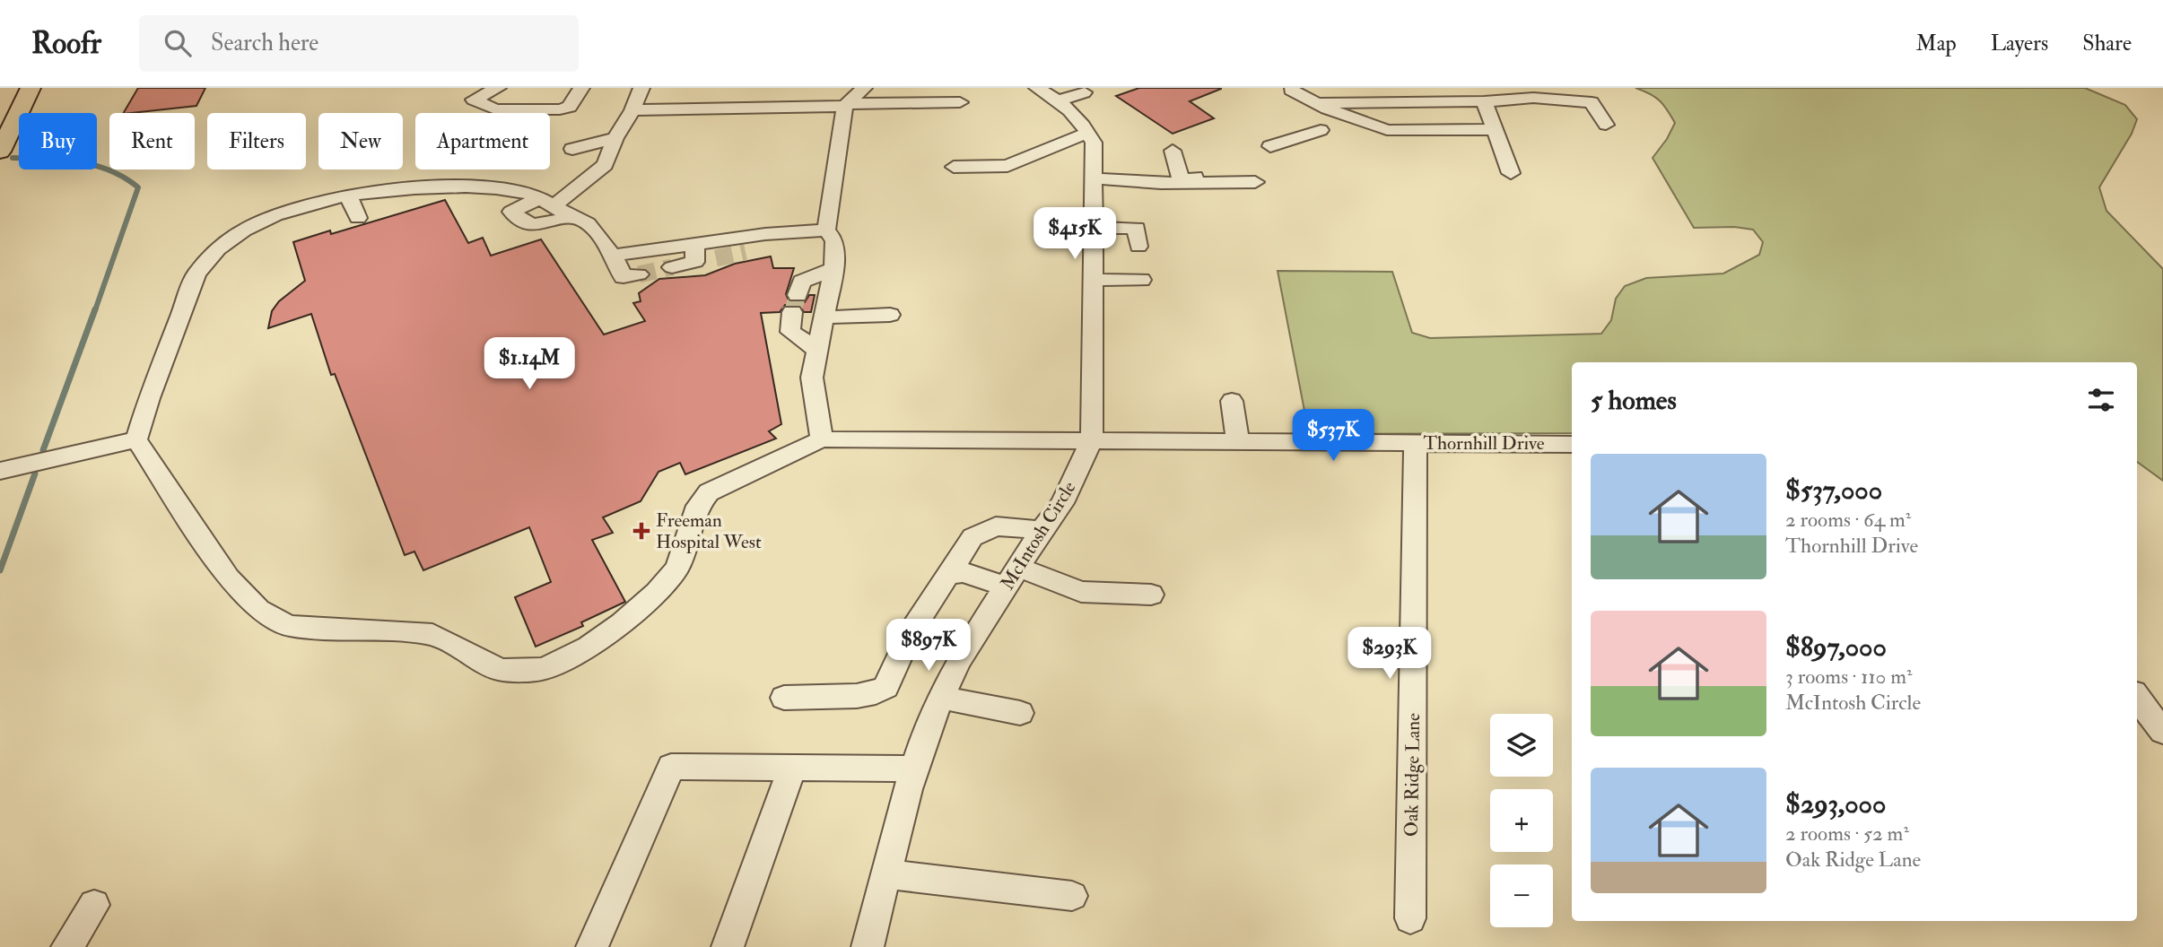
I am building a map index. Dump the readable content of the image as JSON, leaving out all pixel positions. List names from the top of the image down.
{
  "streets": {
    "street": ["Thornhill Drive", "McIntosh Circle", "Oak Ridge Lane"]
  },
  "crossings": [
    ["Thornhill Drive", "McIntosh Circle"],
    ["Thornhill Drive", "Oak Ridge Lane"]
  ],
  "places": {
    "health": ["Freeman Hospital West"]
  },
  "page": {
    "header": "Roofr",
    "search": "Search here",
    "nav": ["Map", "Layers", "Share"],
    "chip": [
      "Buy",
      "Rent",
      "Filters",
      "New",
      "Apartment"
    ],
    "price": [
      "$415K",
      "$1.14M",
      "$537K",
      "$897K",
      "$293K"
    ],
    "heading": "5 homes",
    "list": [
      {
        "name": "$537,000",
        "note": "2 rooms · 64 m² · Thornhill Drive"
      },
      {
        "name": "$897,000",
        "note": "3 rooms · 110 m² · McIntosh Circle"
      },
      {
        "name": "$293,000",
        "note": "2 rooms · 52 m² · Oak Ridge Lane"
      }
    ],
    "map_buttons": ["+", "−"]
  }
}
